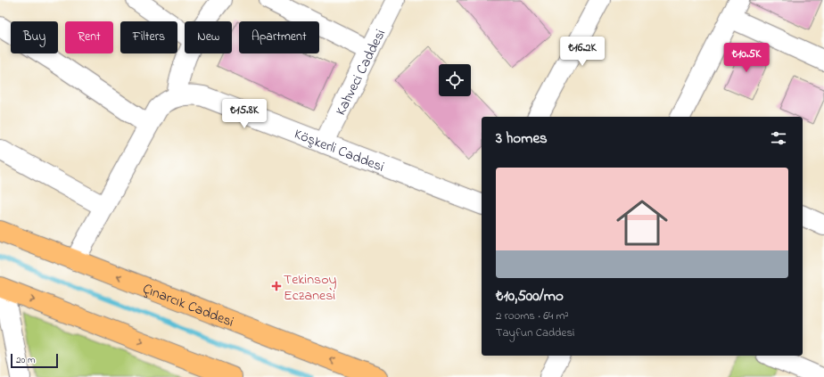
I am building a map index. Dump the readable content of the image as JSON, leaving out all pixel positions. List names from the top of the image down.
{
  "streets": {
    "main road": ["Çınarcık Caddesi"],
    "street": ["Kahveci Caddesi", "Köşkerli Caddesi"]
  },
  "crossings": [
    ["Kahveci Caddesi", "Köşkerli Caddesi"],
    ["Köşkerli Caddesi", "Çınarcık Caddesi"]
  ],
  "places": {
    "health": ["Tekinsoy Eczanesi"]
  },
  "scale_bar": "20 m",
  "page": {
    "chip": [
      "Buy",
      "Rent",
      "Filters",
      "New",
      "Apartment"
    ],
    "price": ["₺16.2K", "₺10.5K", "₺15.8K"],
    "heading": "3 homes",
    "list": [
      {
        "name": "₺10,500/mo",
        "note": "2 rooms · 64 m² · Tayfun Caddesi"
      }
    ],
    "scale": "20 m"
  }
}
